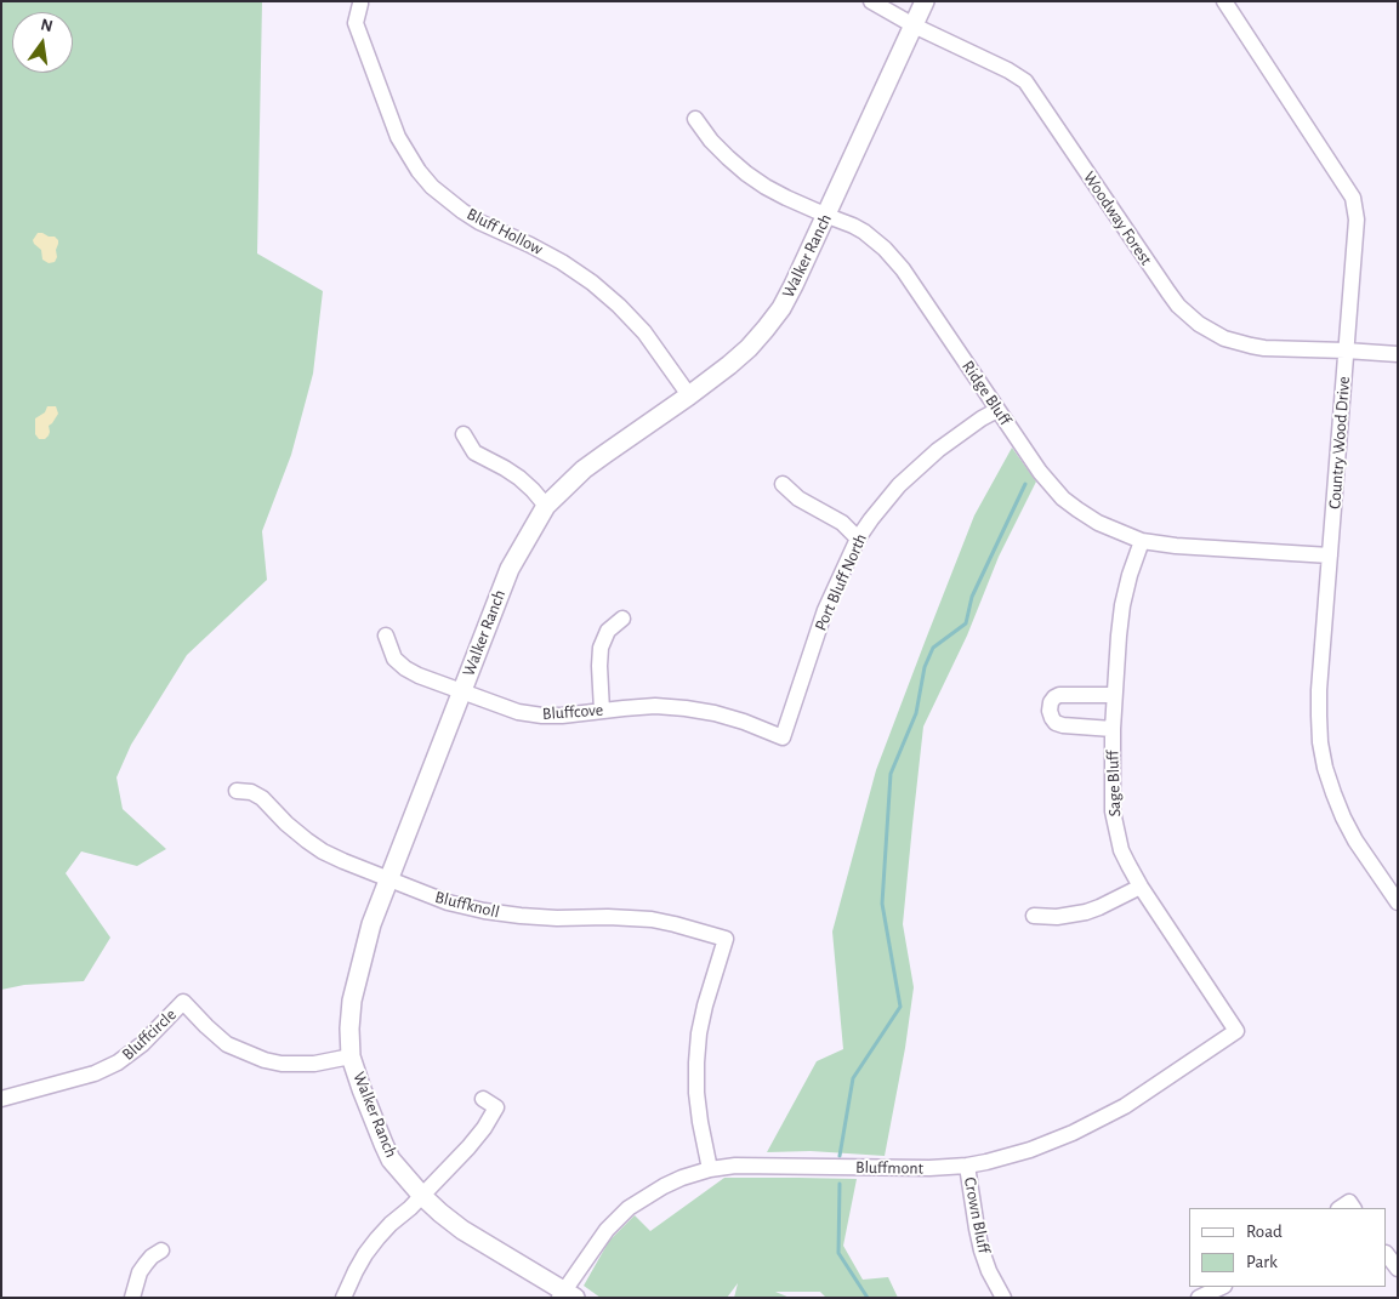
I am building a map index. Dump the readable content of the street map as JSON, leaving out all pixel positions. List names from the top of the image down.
{
  "streets": {
    "street": [
      "Woodway Forest",
      "Bluff Hollow",
      "Walker Ranch",
      "Ridge Bluff",
      "Country Wood Drive",
      "Port Bluff North",
      "Bluffcove",
      "Sage Bluff",
      "Bluffknoll",
      "Bluffcircle",
      "Bluffmont",
      "Crown Bluff"
    ]
  },
  "crossings": [
    ["Woodway Forest", "Walker Ranch"],
    ["Woodway Forest", "Country Wood Drive"],
    ["Bluff Hollow", "Walker Ranch"],
    ["Walker Ranch", "Ridge Bluff"],
    ["Walker Ranch", "Bluffcove"],
    ["Walker Ranch", "Bluffknoll"],
    ["Walker Ranch", "Bluffcircle"],
    ["Walker Ranch", "Bluffmont"],
    ["Ridge Bluff", "Country Wood Drive"],
    ["Ridge Bluff", "Port Bluff North"],
    ["Ridge Bluff", "Sage Bluff"],
    ["Port Bluff North", "Bluffcove"],
    ["Sage Bluff", "Bluffmont"],
    ["Bluffknoll", "Bluffmont"],
    ["Bluffmont", "Crown Bluff"]
  ],
  "legend": ["Road", "Park"],
  "north": "top"
}
